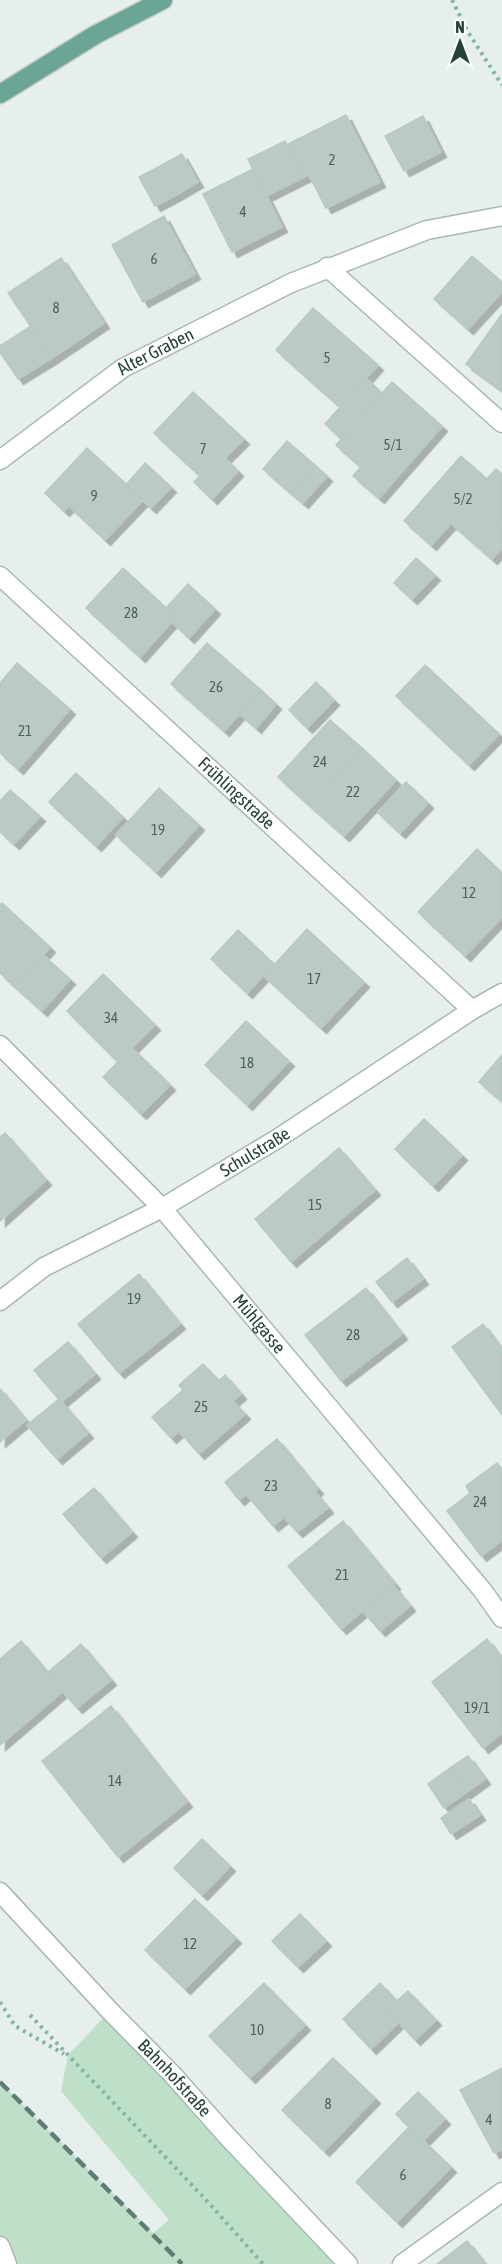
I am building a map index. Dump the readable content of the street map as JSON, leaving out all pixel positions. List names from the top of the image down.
{
  "streets": {
    "street": [
      "Alter Graben",
      "Frühlingstraße",
      "Schulstraße",
      "Mühlgasse",
      "Bahnhofstraße"
    ]
  },
  "crossings": [
    ["Frühlingstraße", "Schulstraße"],
    ["Schulstraße", "Mühlgasse"]
  ],
  "house_numbers": [
    "2",
    "4",
    "6",
    "8",
    "5",
    "5/1",
    "7",
    "9",
    "5/2",
    "28",
    "26",
    "21",
    "24",
    "22",
    "19",
    "12",
    "17",
    "34",
    "18",
    "15",
    "19",
    "28",
    "25",
    "23",
    "24",
    "21",
    "19/1",
    "14",
    "12",
    "10",
    "8",
    "4",
    "6"
  ],
  "north": "top"
}
